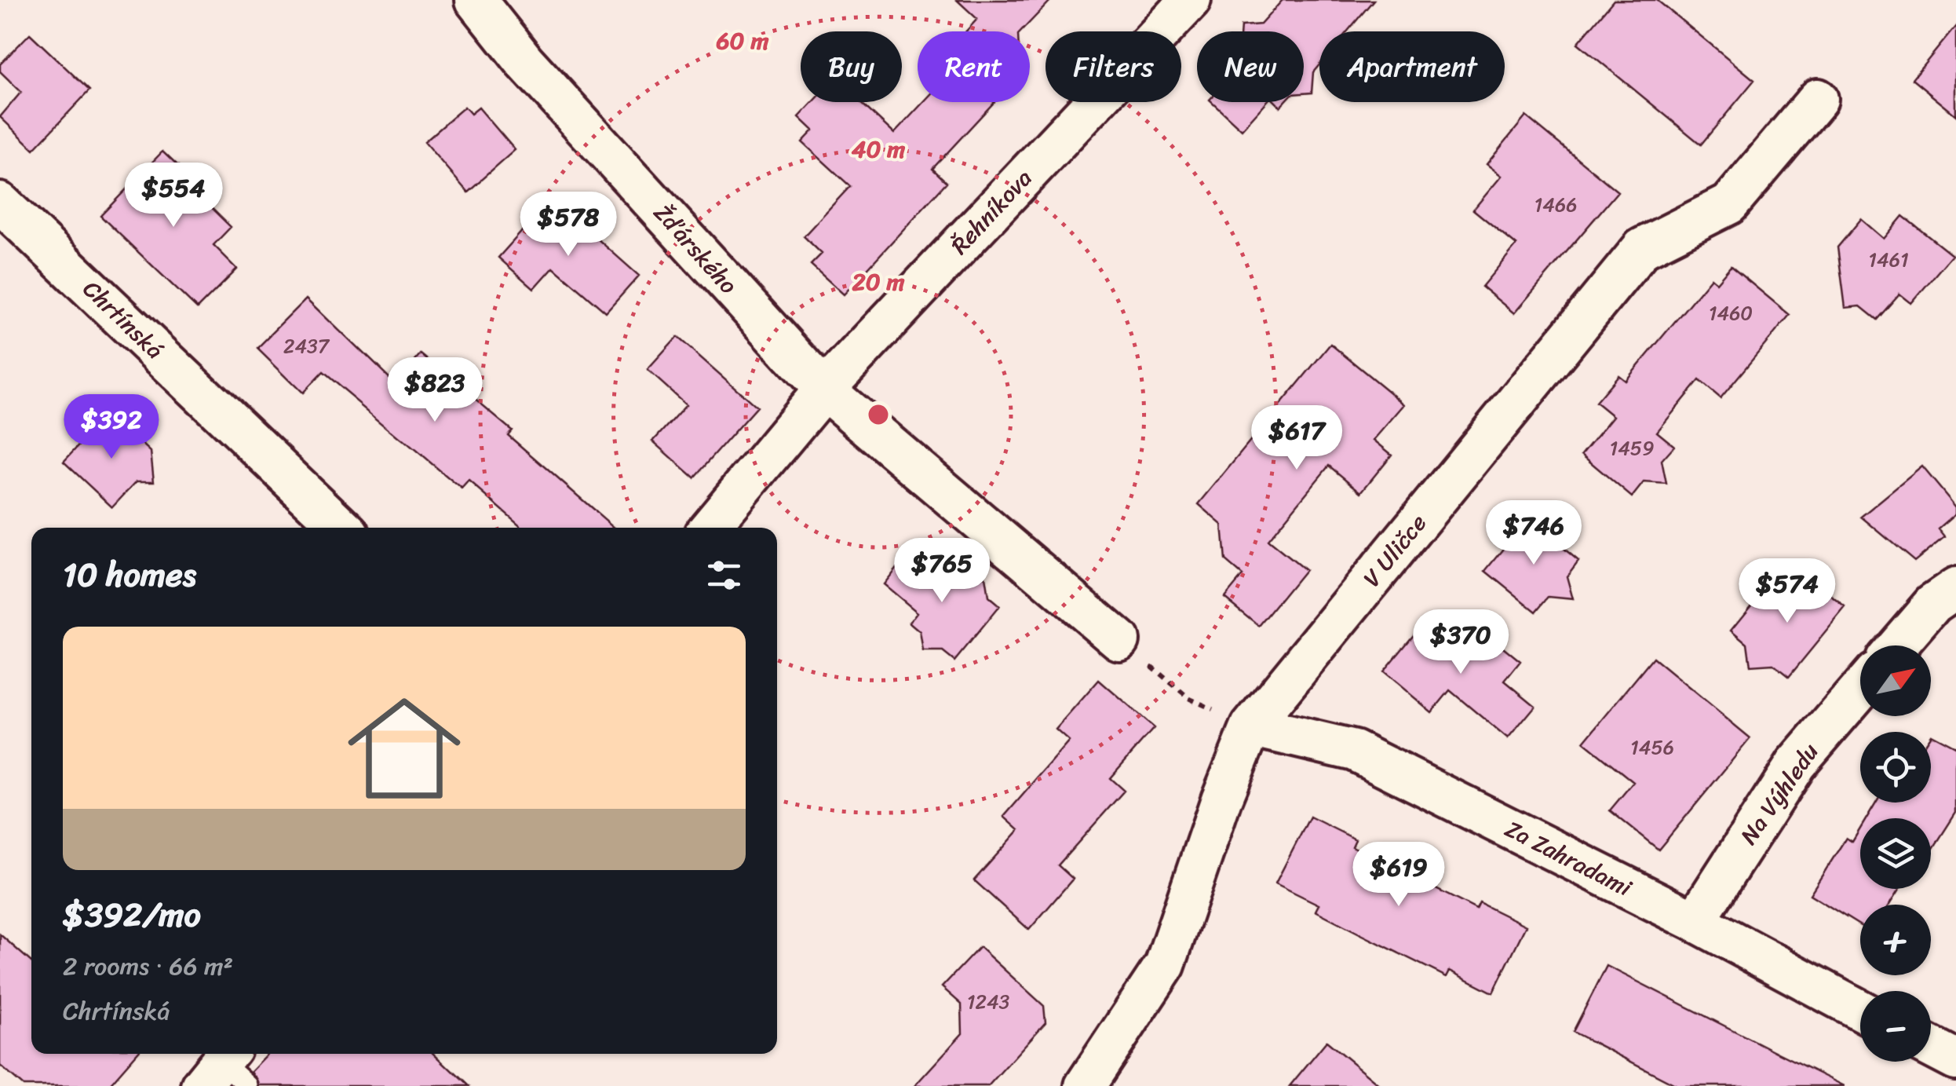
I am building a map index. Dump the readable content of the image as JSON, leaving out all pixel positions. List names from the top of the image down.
{
  "streets": {
    "street": [
      "Řehníkova",
      "Žďárského",
      "Chrtínská",
      "V Uličce",
      "Na Výhledu",
      "Za Zahradami"
    ]
  },
  "crossings": [
    ["Řehníkova", "Žďárského"],
    ["V Uličce", "Za Zahradami"],
    ["Na Výhledu", "Za Zahradami"]
  ],
  "house_numbers": [
    "1466",
    "1461",
    "1460",
    "2437",
    "1459",
    "1456",
    "1243"
  ],
  "north": "top right",
  "page": {
    "chip": [
      "Buy",
      "Rent",
      "Filters",
      "New",
      "Apartment"
    ],
    "price": [
      "$554",
      "$578",
      "$823",
      "$392",
      "$617",
      "$746",
      "$765",
      "$574",
      "$370",
      "$619"
    ],
    "heading": "10 homes",
    "list": [
      {
        "name": "$392/mo",
        "note": "2 rooms · 66 m² · Chrtínská"
      }
    ],
    "map_buttons": ["+", "−"]
  },
  "rings": ["60 m", "40 m", "20 m"]
}
